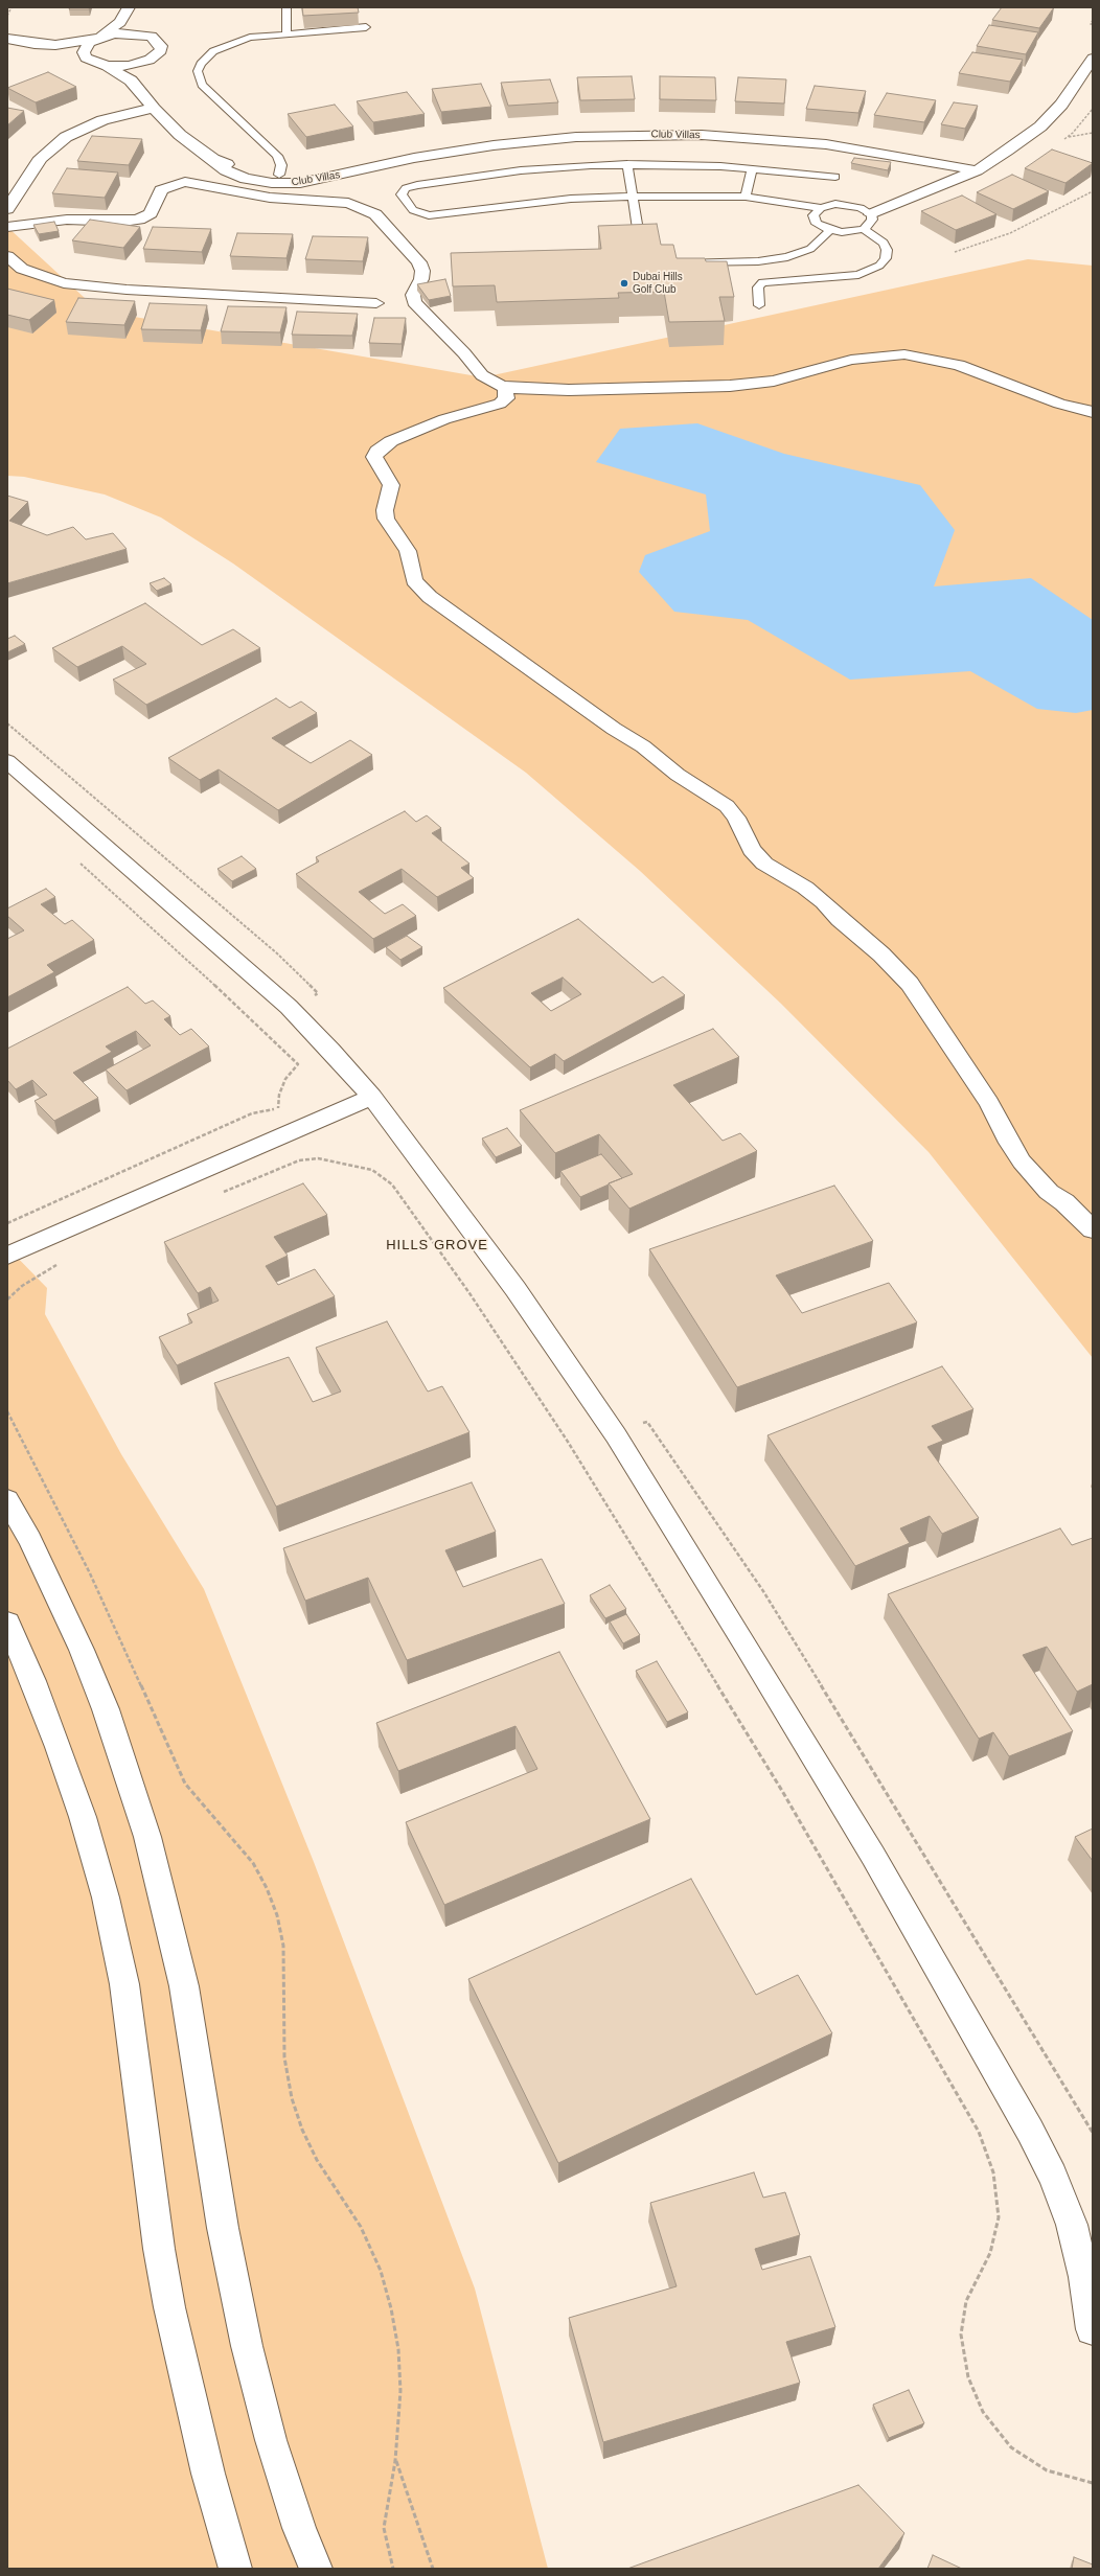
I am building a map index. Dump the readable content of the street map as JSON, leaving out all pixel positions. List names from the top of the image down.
{
  "streets": {
    "street": ["Club Villas"]
  },
  "districts": ["HILLS GROVE"],
  "places": ["Dubai Hills Golf Club"]
}
